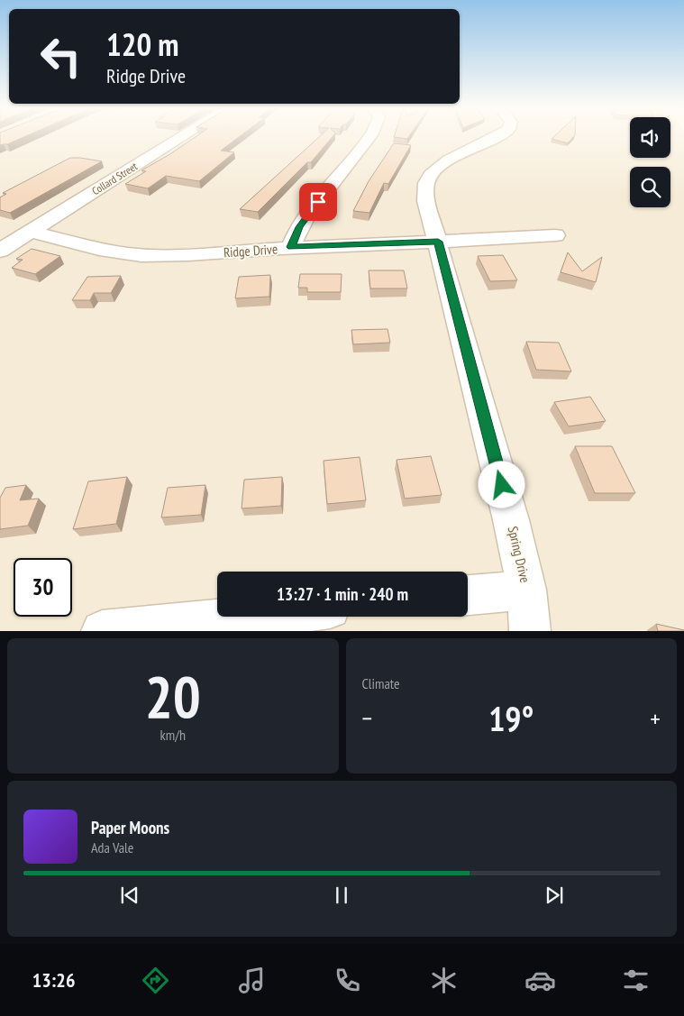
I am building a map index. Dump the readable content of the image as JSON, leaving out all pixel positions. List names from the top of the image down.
{
  "streets": {
    "street": ["Collard Street", "Ridge Drive", "Spring Drive"]
  },
  "crossings": [
    ["Collard Street", "Ridge Drive"],
    ["Ridge Drive", "Spring Drive"]
  ],
  "page": {
    "turn": ["120 m", "Ridge Drive"],
    "limit": "30",
    "trip": "13:27 · 1 min · 240 m",
    "tile": [
      ["20", "km/h"],
      "Climate"
    ],
    "heat": ["−", "19°", "+"],
    "song": ["Paper Moons", "Ada Vale"],
    "tabs": "13:26"
  }
}
